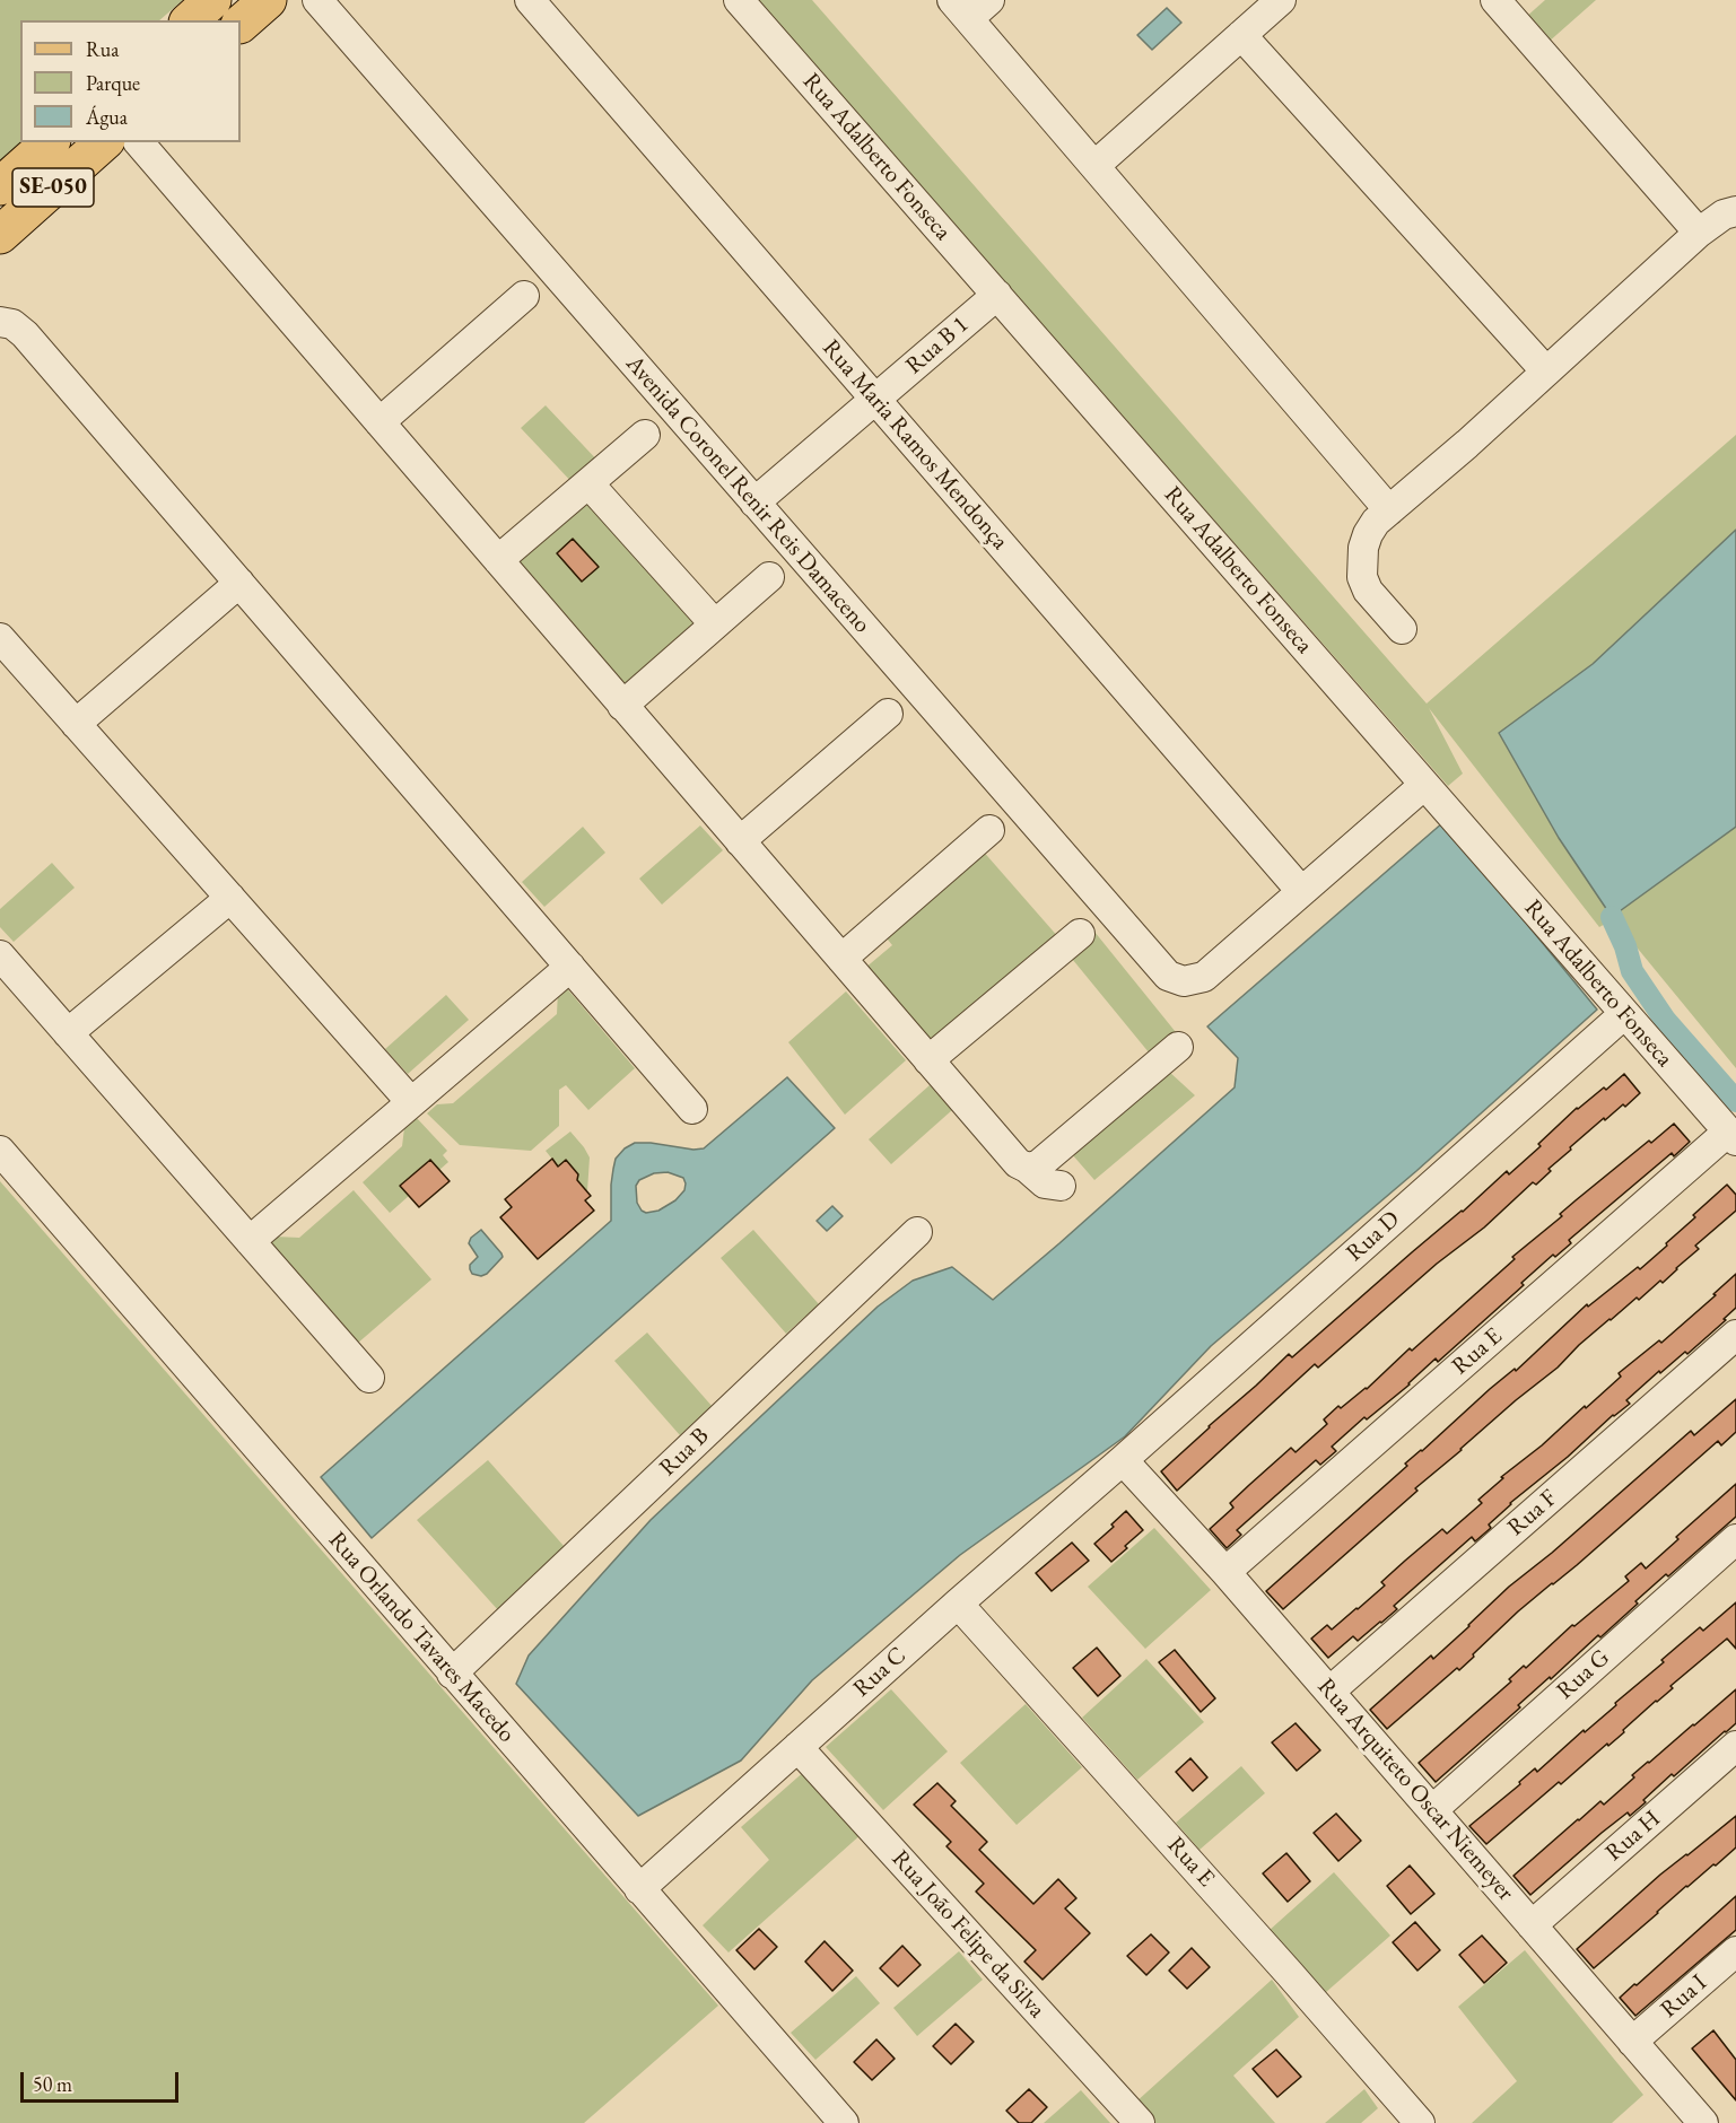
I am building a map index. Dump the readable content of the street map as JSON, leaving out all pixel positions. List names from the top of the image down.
{
  "streets": {
    "main road": ["SE-050"],
    "street": [
      "Rua Adalberto Fonseca",
      "Rua B 1",
      "Rua Maria Ramos Mendonça",
      "Avenida Coronel Renir Reis Damaceno",
      "Rua D",
      "Rua E",
      "Rua B",
      "Rua F",
      "Rua Orlando Tavares Macedo",
      "Rua C",
      "Rua G",
      "Rua Arquiteto Oscar Niemeyer",
      "Rua H",
      "Rua João Felipe da Silva",
      "Rua I"
    ]
  },
  "crossings": [
    ["Rua Adalberto Fonseca", "Rua B 1"],
    ["Rua Adalberto Fonseca", "Rua D"],
    ["Rua Adalberto Fonseca", "Rua E"],
    ["Rua B 1", "Rua Maria Ramos Mendonça"],
    ["Rua B 1", "Avenida Coronel Renir Reis Damaceno"],
    ["Rua Maria Ramos Mendonça", "Avenida Coronel Renir Reis Damaceno"],
    ["Rua D", "Rua C"],
    ["Rua D", "Rua Arquiteto Oscar Niemeyer"],
    ["Rua E", "Rua C"],
    ["Rua E", "Rua Arquiteto Oscar Niemeyer"],
    ["Rua B", "Rua Orlando Tavares Macedo"],
    ["Rua F", "Rua Arquiteto Oscar Niemeyer"],
    ["Rua Orlando Tavares Macedo", "Rua C"],
    ["Rua C", "Rua Arquiteto Oscar Niemeyer"],
    ["Rua C", "Rua João Felipe da Silva"],
    ["Rua G", "Rua Arquiteto Oscar Niemeyer"],
    ["Rua Arquiteto Oscar Niemeyer", "Rua H"],
    ["Rua Arquiteto Oscar Niemeyer", "Rua I"]
  ],
  "legend": ["Rua", "Parque", "Água"],
  "scale_bar": "50 m"
}
